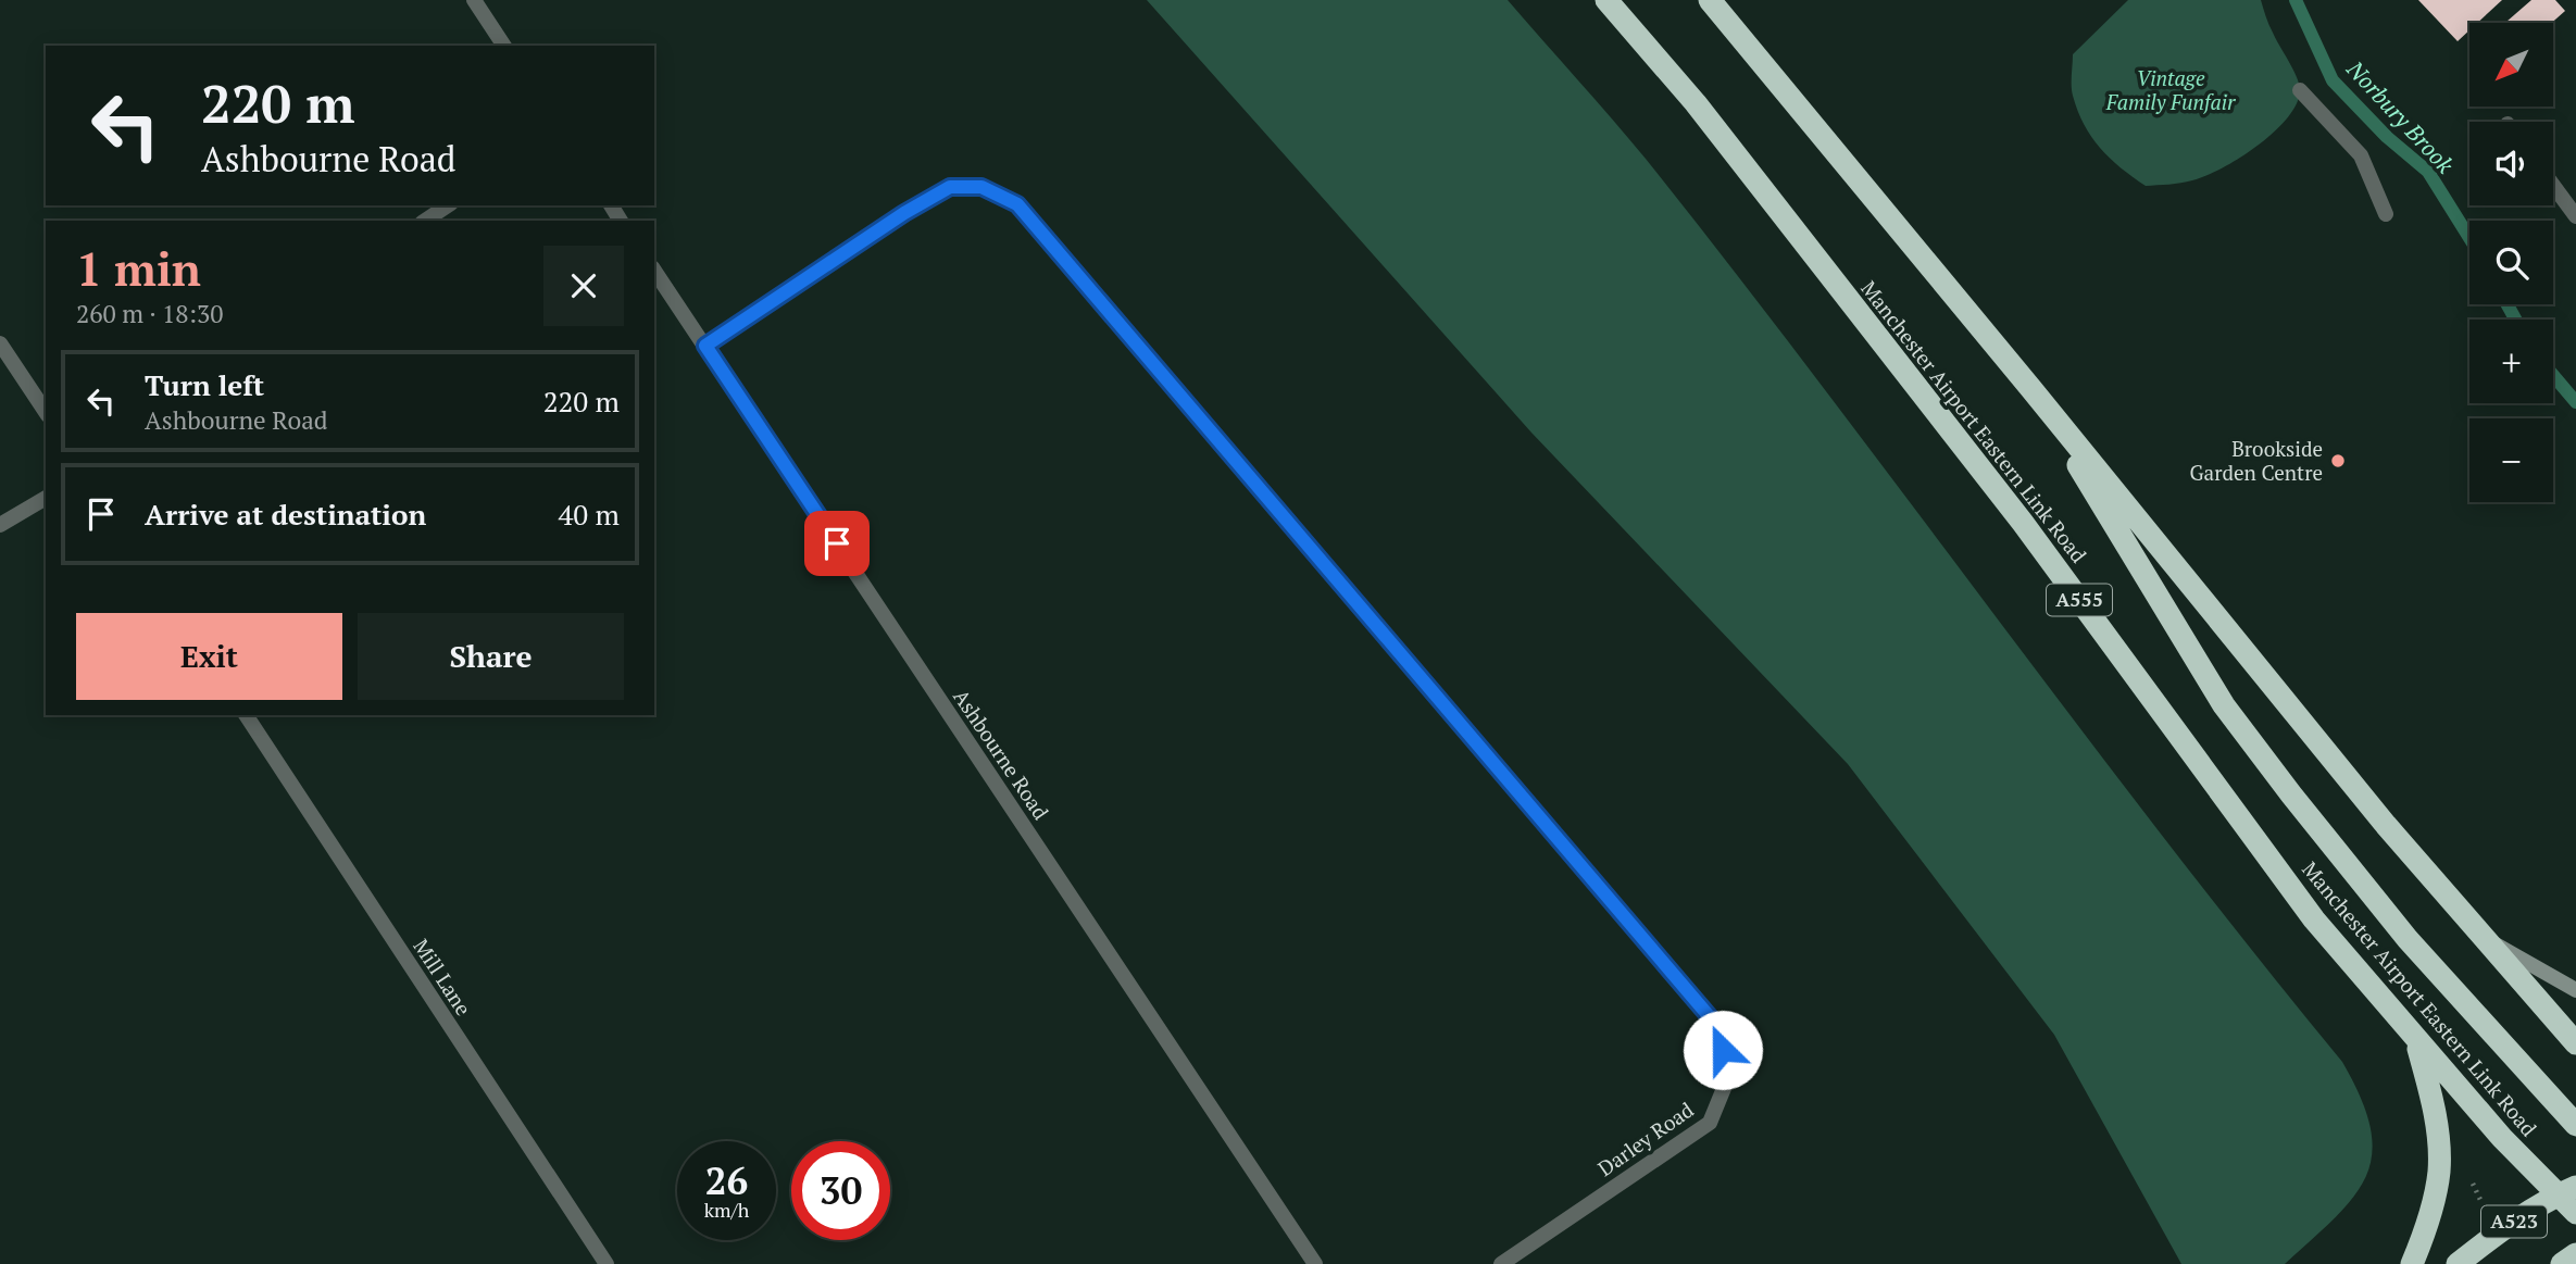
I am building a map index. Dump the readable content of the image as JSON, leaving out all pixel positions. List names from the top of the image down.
{
  "streets": {
    "highway": ["Manchester Airport Eastern Link Road", "A555", "A523"],
    "street": ["Ashbourne Road", "Mill Lane", "Darley Road"]
  },
  "crossings": [
    ["Manchester Airport Eastern Link Road", "A555"],
    ["Manchester Airport Eastern Link Road", "A523"],
    ["A555", "A523"],
    ["Ashbourne Road", "Darley Road"]
  ],
  "water": ["Norbury Brook"],
  "parks": ["Vintage Family Funfair"],
  "places": ["Brookside Garden Centre"],
  "north": "bottom left",
  "page": {
    "map_buttons": ["+", "−"],
    "turn": ["220 m", "Ashbourne Road"],
    "heading": ["1 min", "260 m · 18:30"],
    "list": [
      {
        "name": "Turn left",
        "note": "Ashbourne Road",
        "value": "220 m"
      },
      {
        "name": "Arrive at destination",
        "value": "40 m"
      }
    ],
    "buttons": ["Exit", "Share"],
    "speed": "26 km/h",
    "limit": "30"
  }
}
